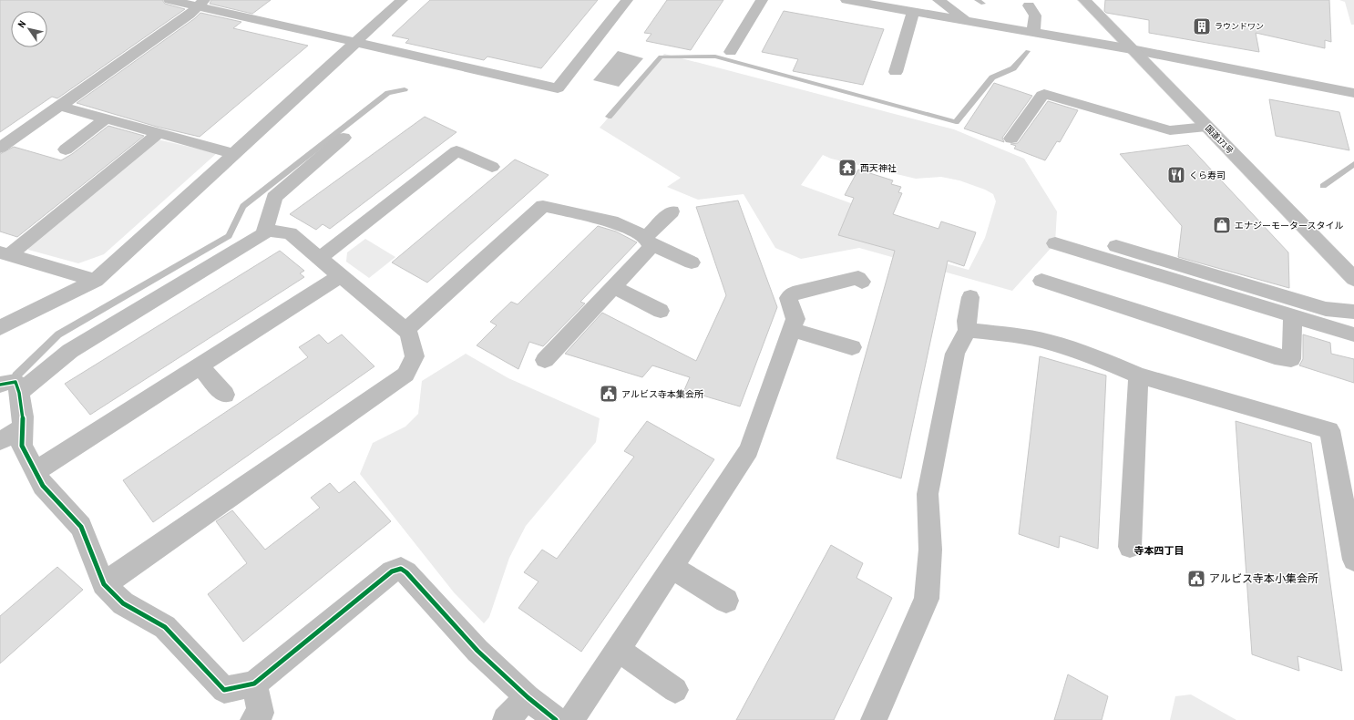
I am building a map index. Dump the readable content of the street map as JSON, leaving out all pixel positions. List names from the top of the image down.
{
  "streets": {
    "main road": ["国道171号"]
  },
  "districts": ["寺本四丁目"],
  "places": {
    "building": ["ラウンドワン"],
    "temple": ["西天神社"],
    "restaurant": ["くら寿司"],
    "shop": ["エナジーモータースタイル"],
    "public building": ["アルビス寺本集会所", "アルビス寺本小集会所"]
  },
  "north": "top left"
}
